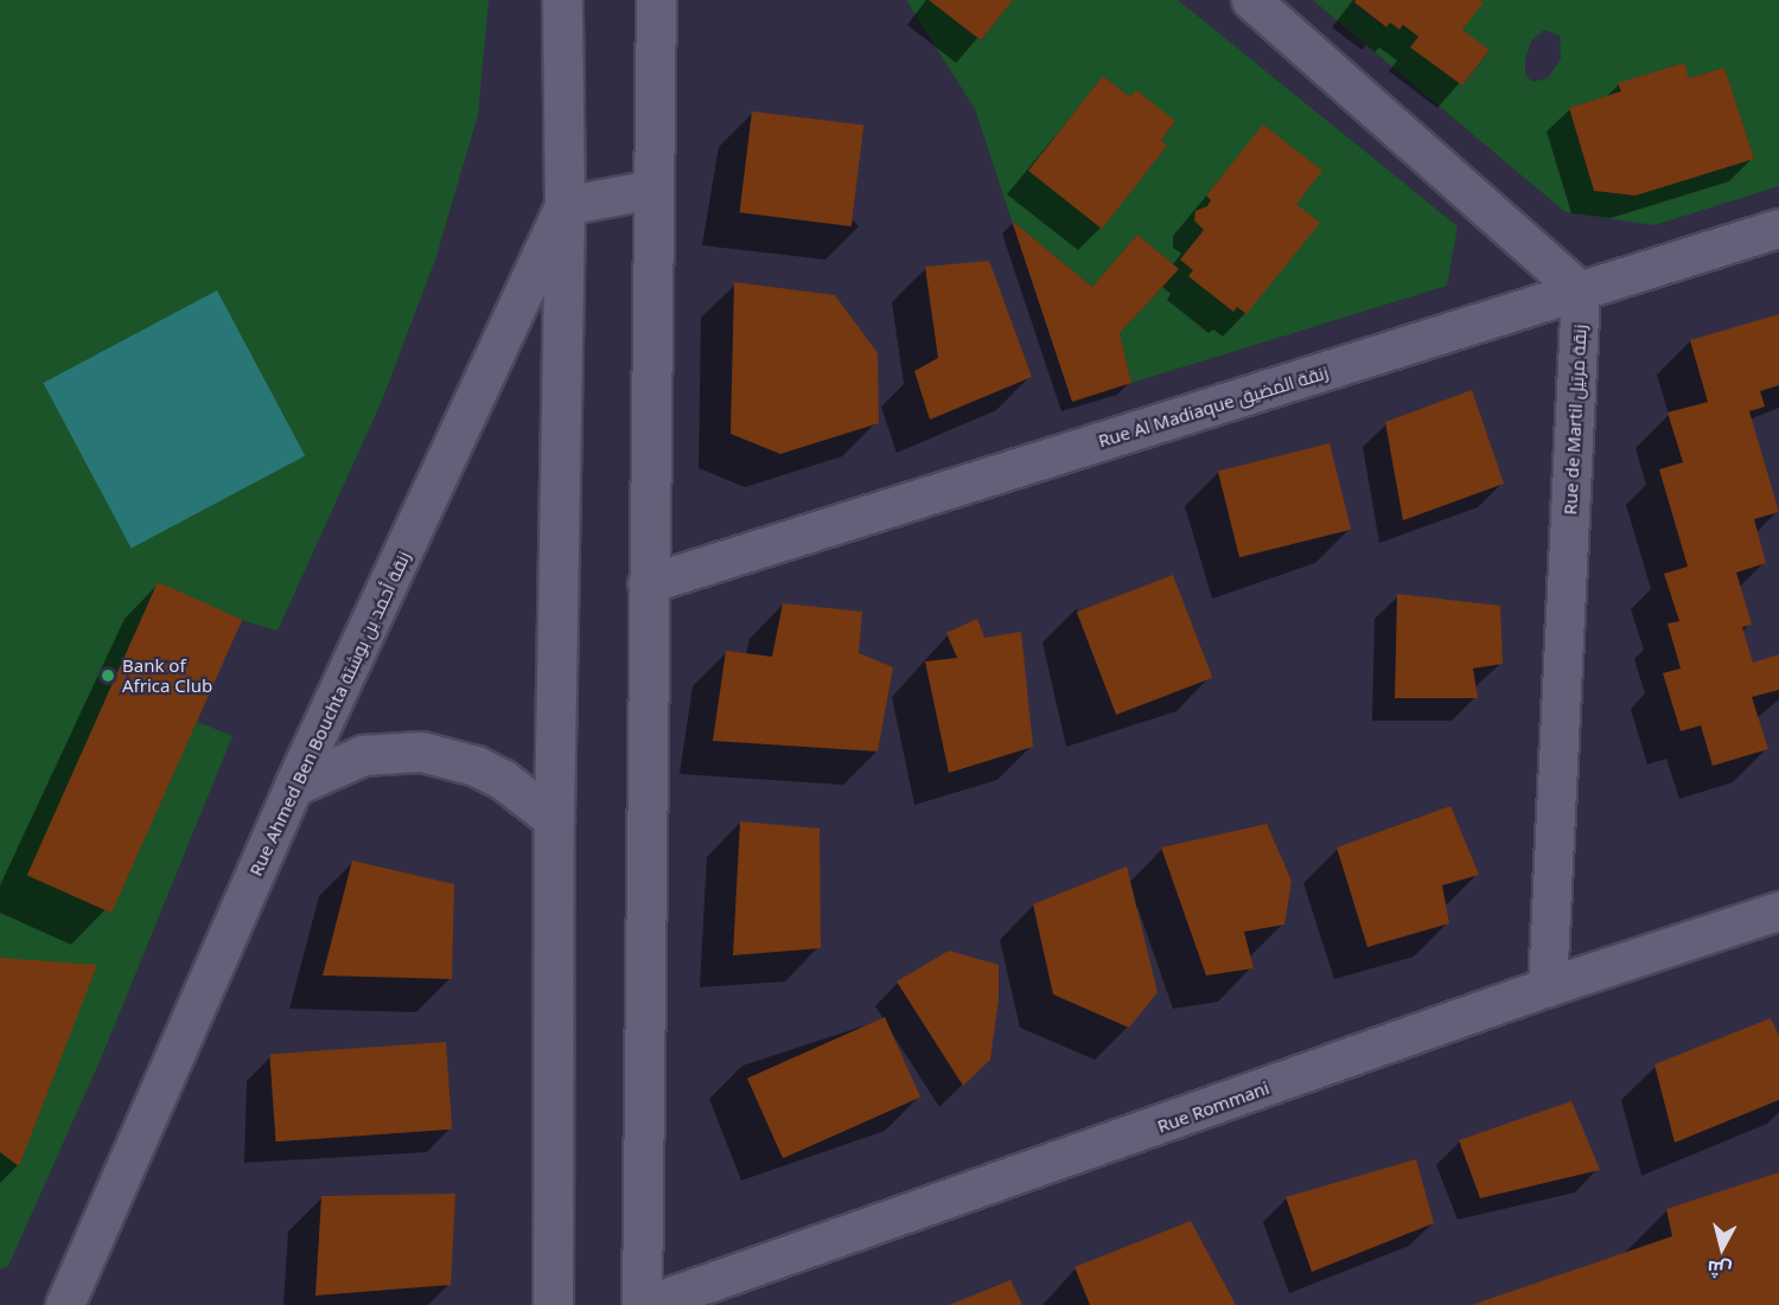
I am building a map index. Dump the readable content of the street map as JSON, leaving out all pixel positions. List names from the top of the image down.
{
  "streets": {
    "street": [
      "Rue Al Madiaque زنقة المضيق",
      "Rue de Martil زنقة مرتيل",
      "Rue Ahmed Ben Bouchta زنقة أحمد بن بوشتة",
      "Rue Rommani"
    ]
  },
  "crossings": [
    ["Rue Al Madiaque زنقة المضيق", "Rue de Martil زنقة مرتيل"],
    ["Rue de Martil زنقة مرتيل", "Rue Rommani"]
  ],
  "places": ["Bank of Africa Club"],
  "north": "bottom"
}
